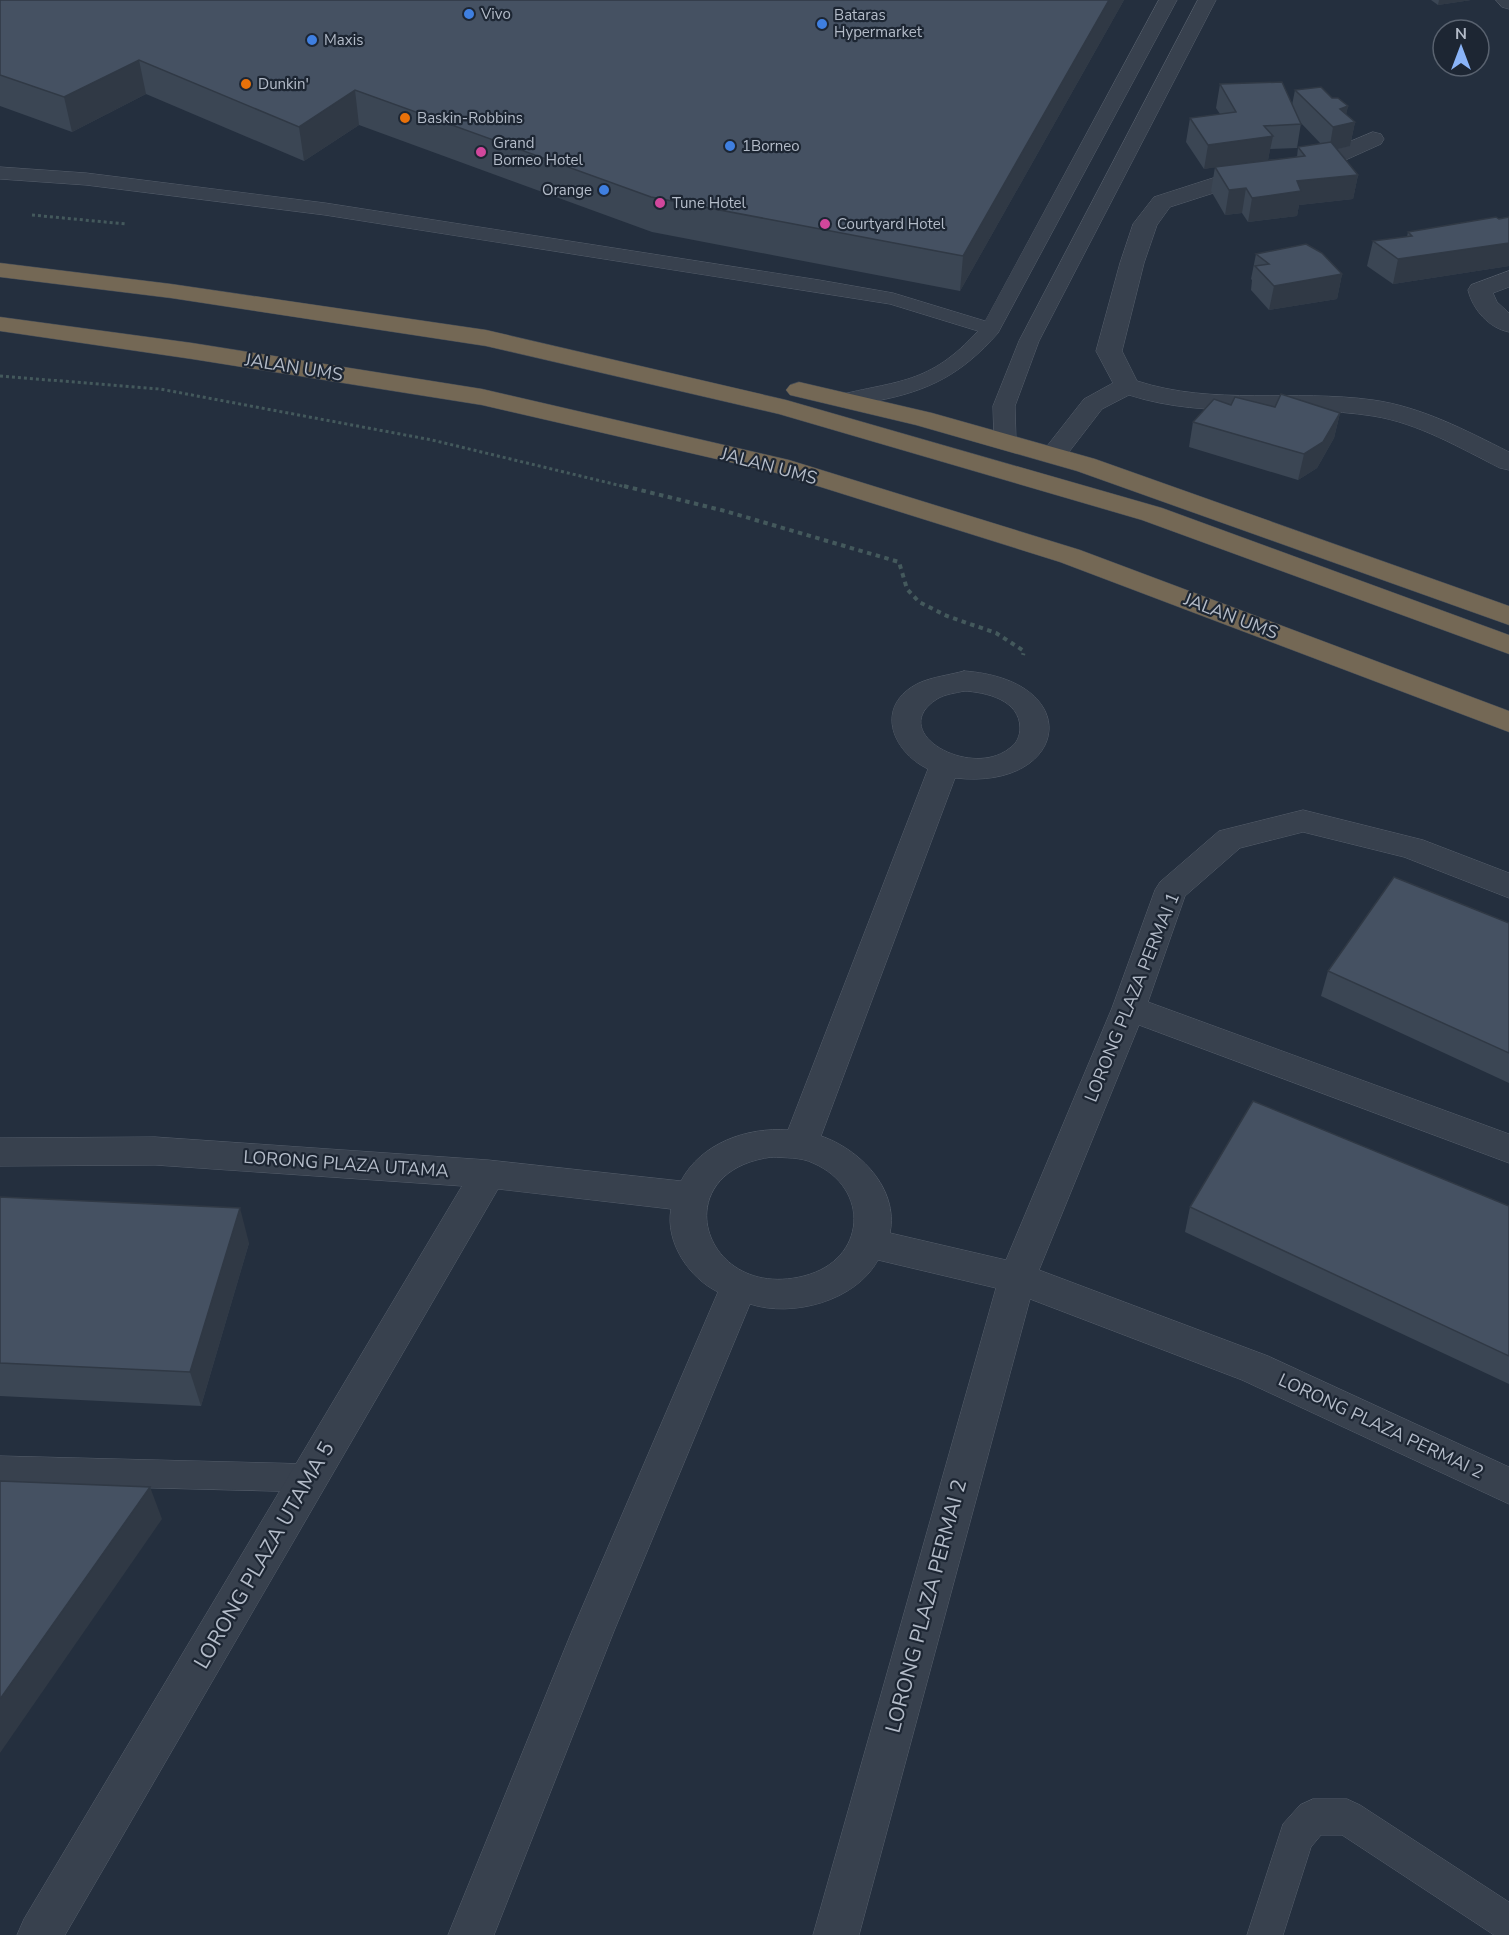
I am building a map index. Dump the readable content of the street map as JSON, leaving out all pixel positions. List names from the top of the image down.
{
  "streets": {
    "highway": ["JALAN UMS"],
    "street": [
      "LORONG PLAZA PERMAI 1",
      "LORONG PLAZA UTAMA",
      "LORONG PLAZA PERMAI 2",
      "LORONG PLAZA UTAMA 5"
    ]
  },
  "crossings": [
    ["LORONG PLAZA PERMAI 1", "LORONG PLAZA PERMAI 2"],
    ["LORONG PLAZA UTAMA", "LORONG PLAZA PERMAI 2"],
    ["LORONG PLAZA UTAMA", "LORONG PLAZA UTAMA 5"]
  ],
  "places": [
    "Vivo",
    "Bataras Hypermarket",
    "Maxis",
    "Dunkin'",
    "Baskin-Robbins",
    "1Borneo",
    "Grand Borneo Hotel",
    "Orange",
    "Tune Hotel",
    "Courtyard Hotel"
  ],
  "north": "top"
}
